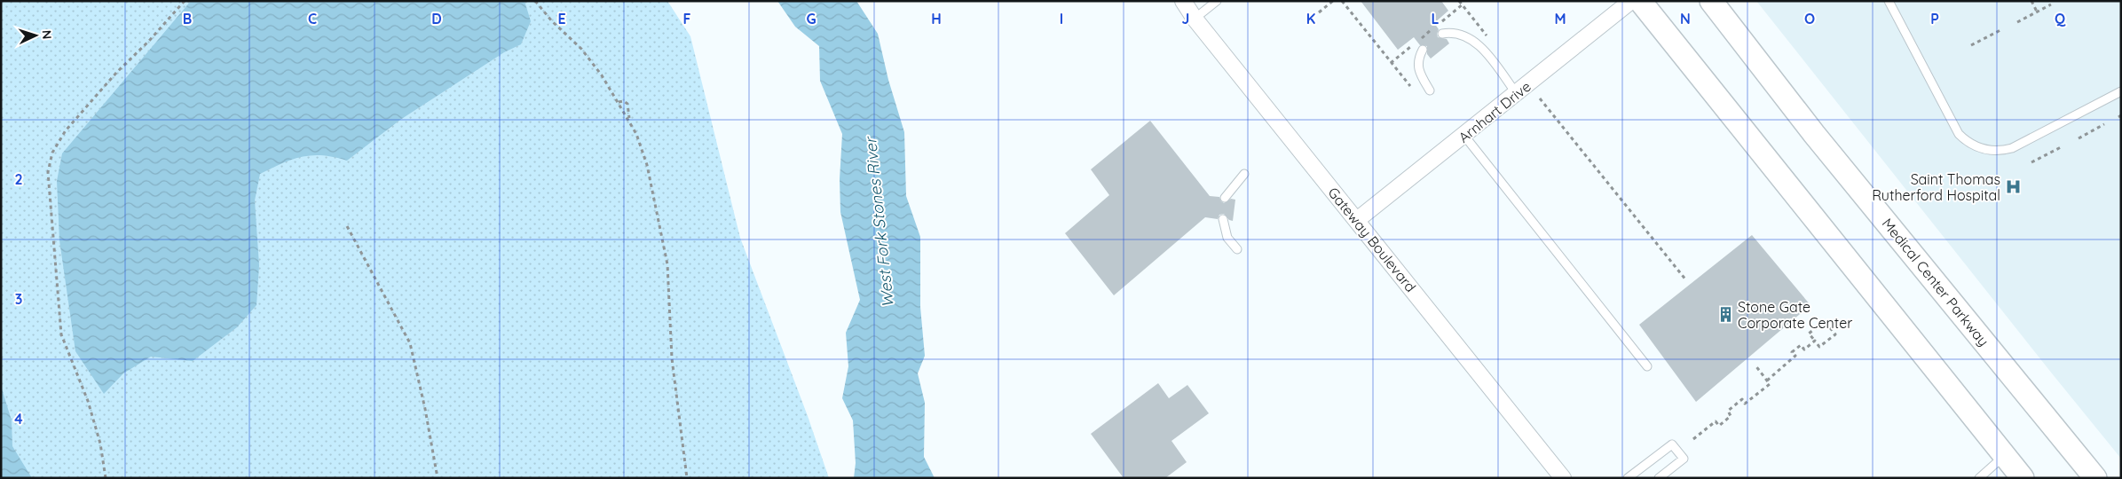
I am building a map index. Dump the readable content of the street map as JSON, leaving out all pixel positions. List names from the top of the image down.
{
  "streets": {
    "main road": ["Medical Center Parkway"],
    "street": ["Arnhart Drive", "Gateway Boulevard"]
  },
  "crossings": [
    ["Arnhart Drive", "Gateway Boulevard"]
  ],
  "water": ["West Fork Stones River"],
  "places": {
    "hospital": ["Saint Thomas Rutherford Hospital"],
    "building": ["Stone Gate Corporate Center"]
  },
  "north": "right",
  "grid": {
    "columns": [
      "B",
      "C",
      "D",
      "E",
      "F",
      "G",
      "H",
      "I",
      "J",
      "K",
      "L",
      "M",
      "N",
      "O",
      "P",
      "Q"
    ],
    "rows": ["2", "3", "4"]
  }
}
